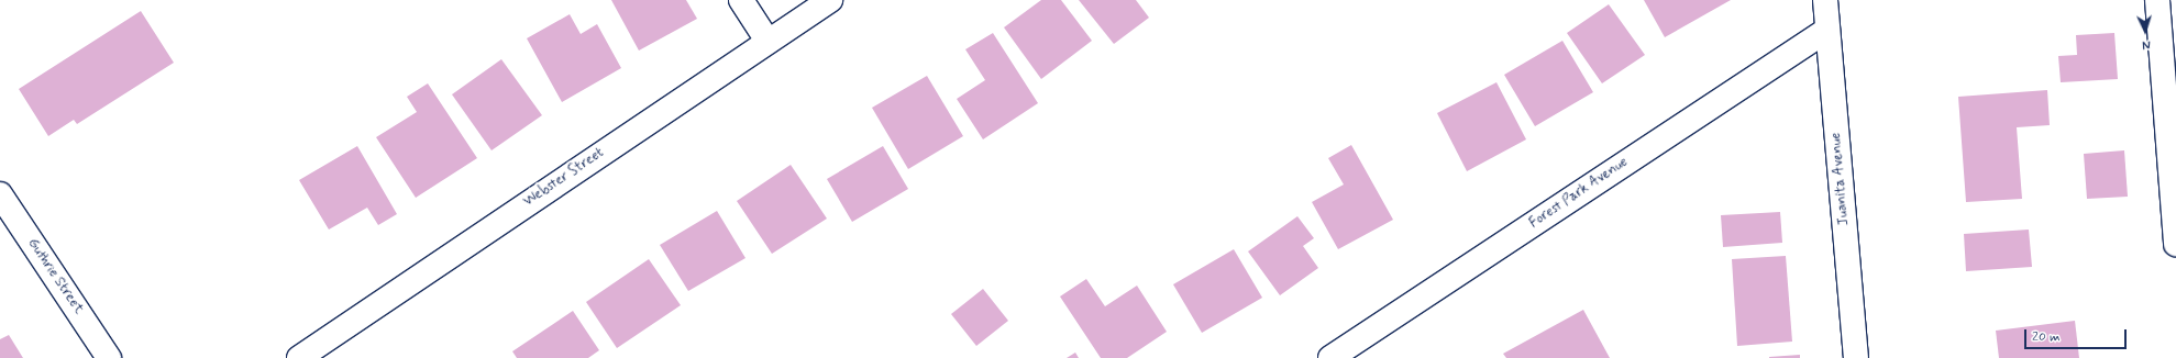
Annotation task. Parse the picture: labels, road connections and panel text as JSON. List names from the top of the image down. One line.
{"streets":{"street":["Webster Street","Juanita Avenue","Forest Park Avenue","Guthrie Street"]},"crossings":[["Juanita Avenue","Forest Park Avenue"]],"scale_bar":"20 m","north":"bottom"}
